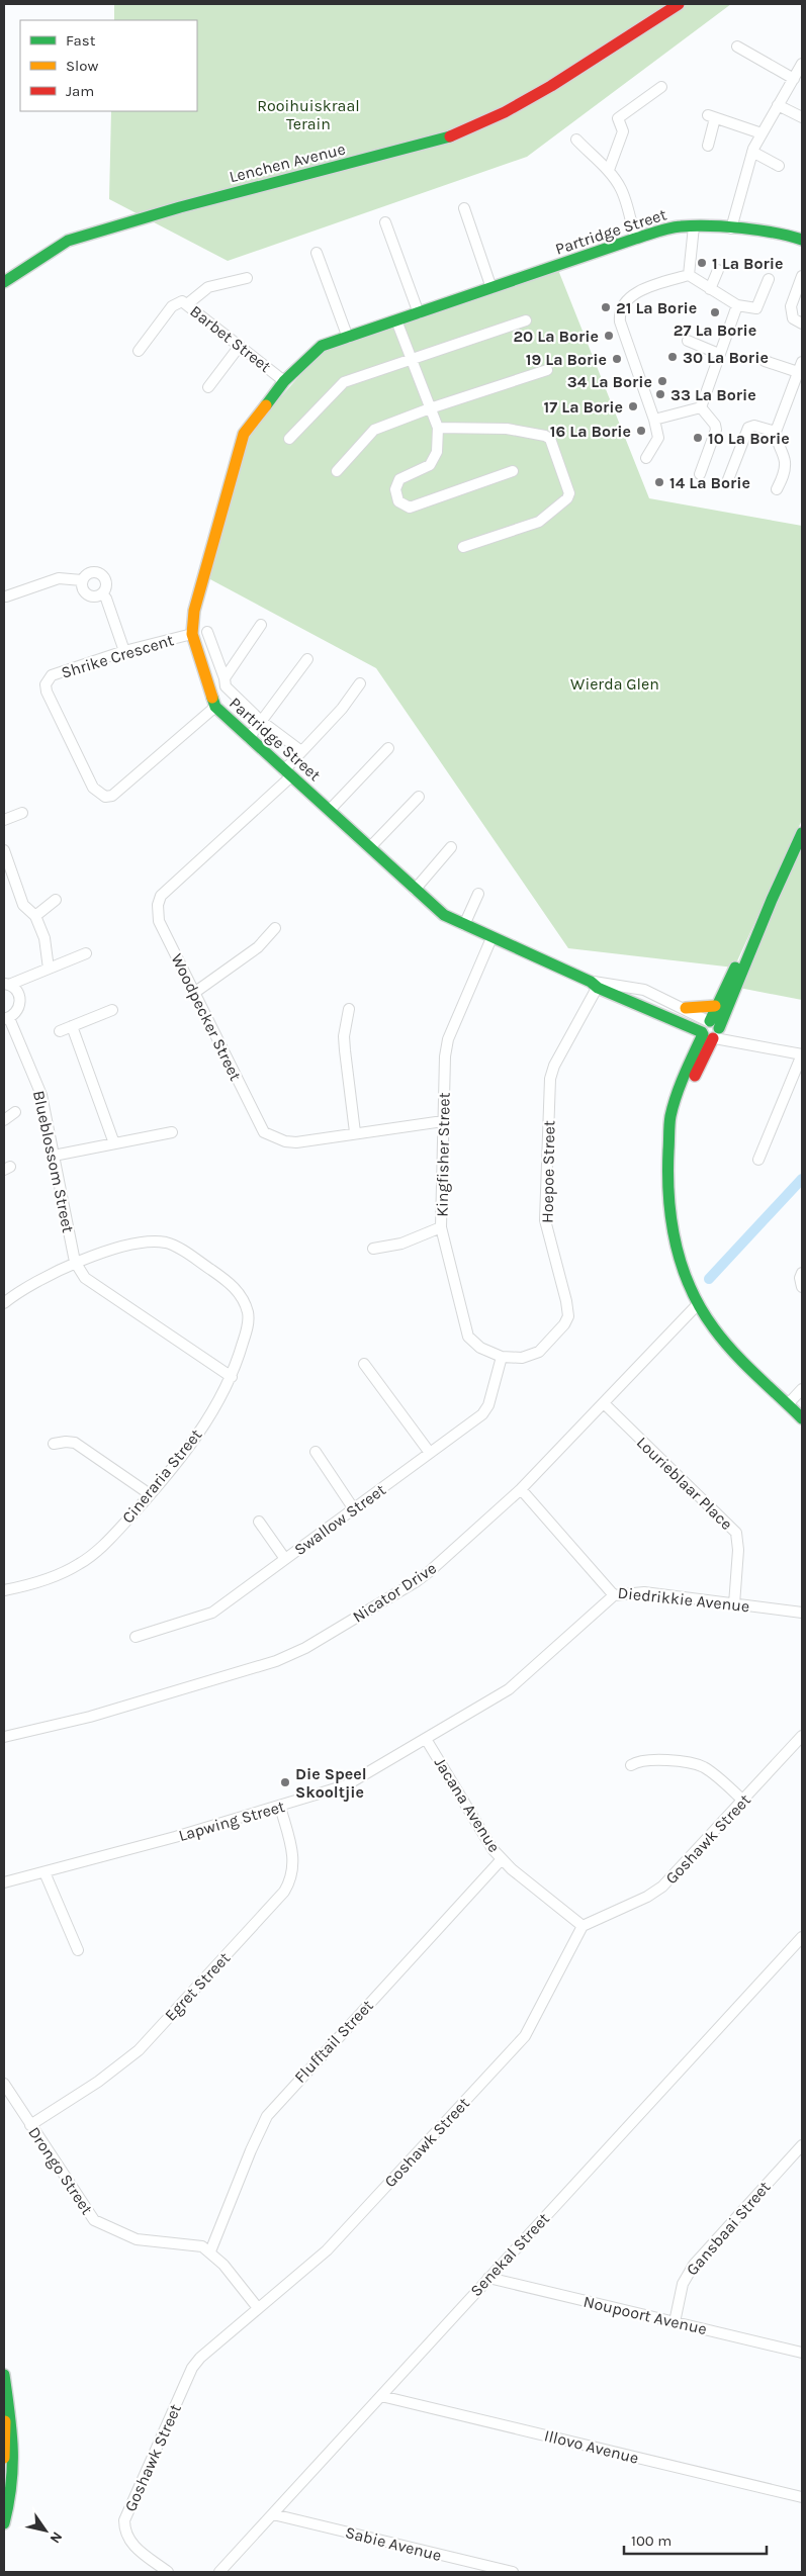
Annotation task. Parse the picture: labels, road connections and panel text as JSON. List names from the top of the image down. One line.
{"streets":{"street":["Lenchen Avenue","Partridge Street","Barbet Street","Shrike Crescent","Woodpecker Street","Kingfisher Street","Blueblossom Street","Hoepoe Street","Cineraria Street","Lourieblaar Place","Swallow Street","Nicator Drive","Diedrikkie Avenue","Jacana Avenue","Lapwing Street","Goshawk Street","Egret Street","Flufftail Street","Drongo Street","Gansbaai Street","Senekal Street","Noupoort Avenue","Illovo Avenue","Sabie Avenue"]},"crossings":[["Partridge Street","Barbet Street"],["Partridge Street","Shrike Crescent"],["Partridge Street","Woodpecker Street"],["Partridge Street","Kingfisher Street"],["Partridge Street","Hoepoe Street"],["Woodpecker Street","Kingfisher Street"],["Kingfisher Street","Hoepoe Street"],["Kingfisher Street","Swallow Street"],["Blueblossom Street","Cineraria Street"],["Hoepoe Street","Swallow Street"],["Lourieblaar Place","Nicator Drive"],["Lourieblaar Place","Diedrikkie Avenue"],["Nicator Drive","Diedrikkie Avenue"],["Diedrikkie Avenue","Lapwing Street"],["Jacana Avenue","Lapwing Street"],["Jacana Avenue","Goshawk Street"],["Jacana Avenue","Flufftail Street"],["Lapwing Street","Egret Street"],["Egret Street","Drongo Street"],["Flufftail Street","Drongo Street"],["Gansbaai Street","Noupoort Avenue"],["Senekal Street","Noupoort Avenue"],["Senekal Street","Illovo Avenue"],["Senekal Street","Sabie Avenue"]],"parks":["Rooihuiskraal Terain","Wierda Glen"],"places":["1 La Borie","21 La Borie","27 La Borie","20 La Borie","30 La Borie","19 La Borie","34 La Borie","33 La Borie","17 La Borie","16 La Borie","10 La Borie","14 La Borie","Die Speel Skooltjie"],"legend":["Fast","Slow","Jam"],"scale_bar":"100 m","north":"bottom right"}
